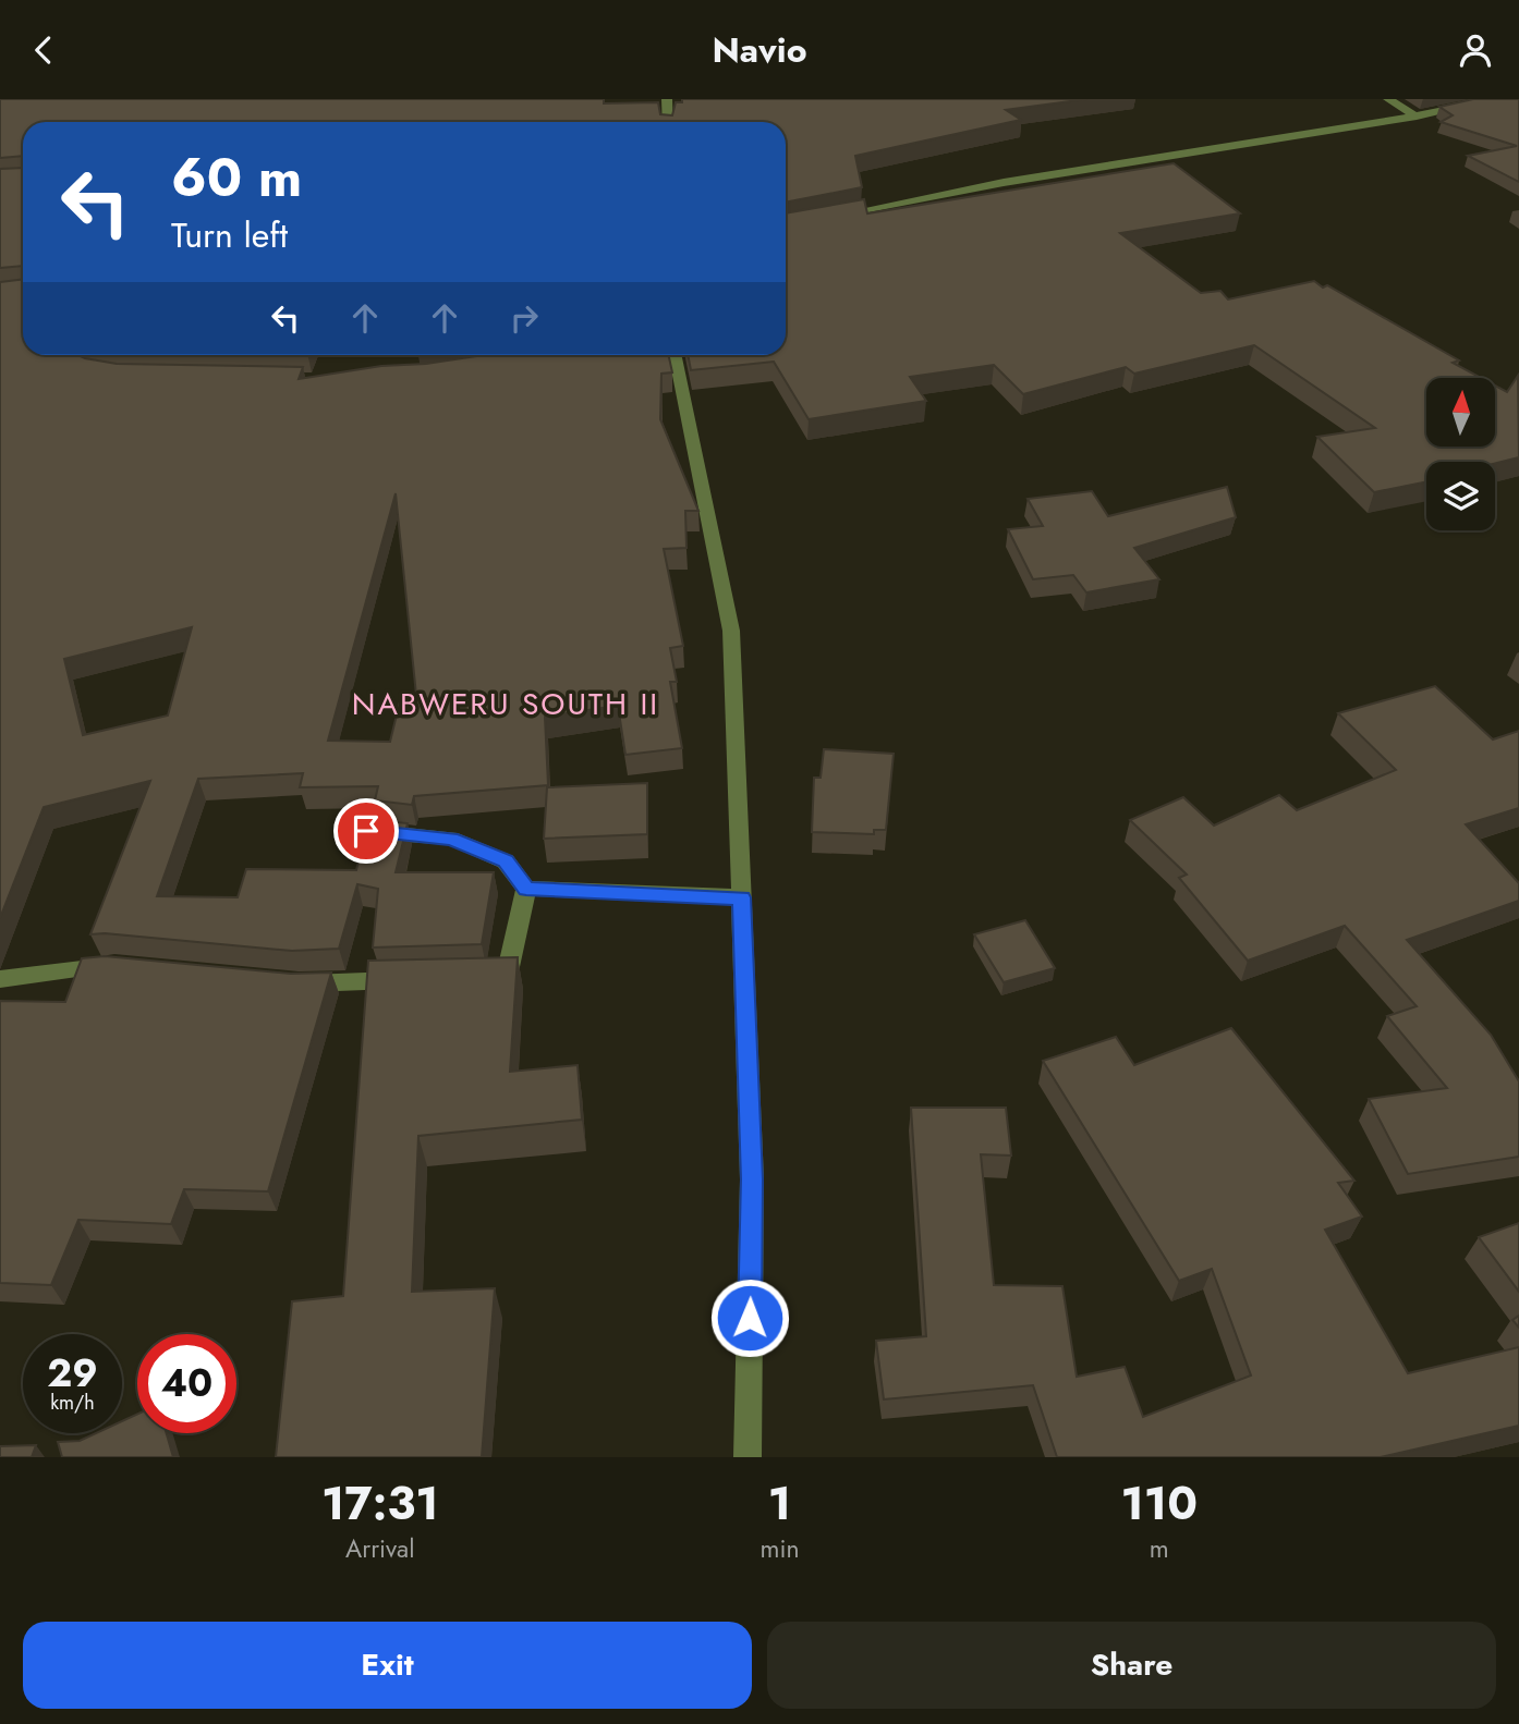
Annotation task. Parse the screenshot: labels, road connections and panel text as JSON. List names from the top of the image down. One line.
{"districts":["NABWERU SOUTH II"],"north":"top","page":{"header":"Navio","turn":["60 m","Turn left"],"speed":"29 km/h","limit":"40","eta":["17:31","Arrival","1","min","110","m"],"buttons":["Exit","Share"]}}
